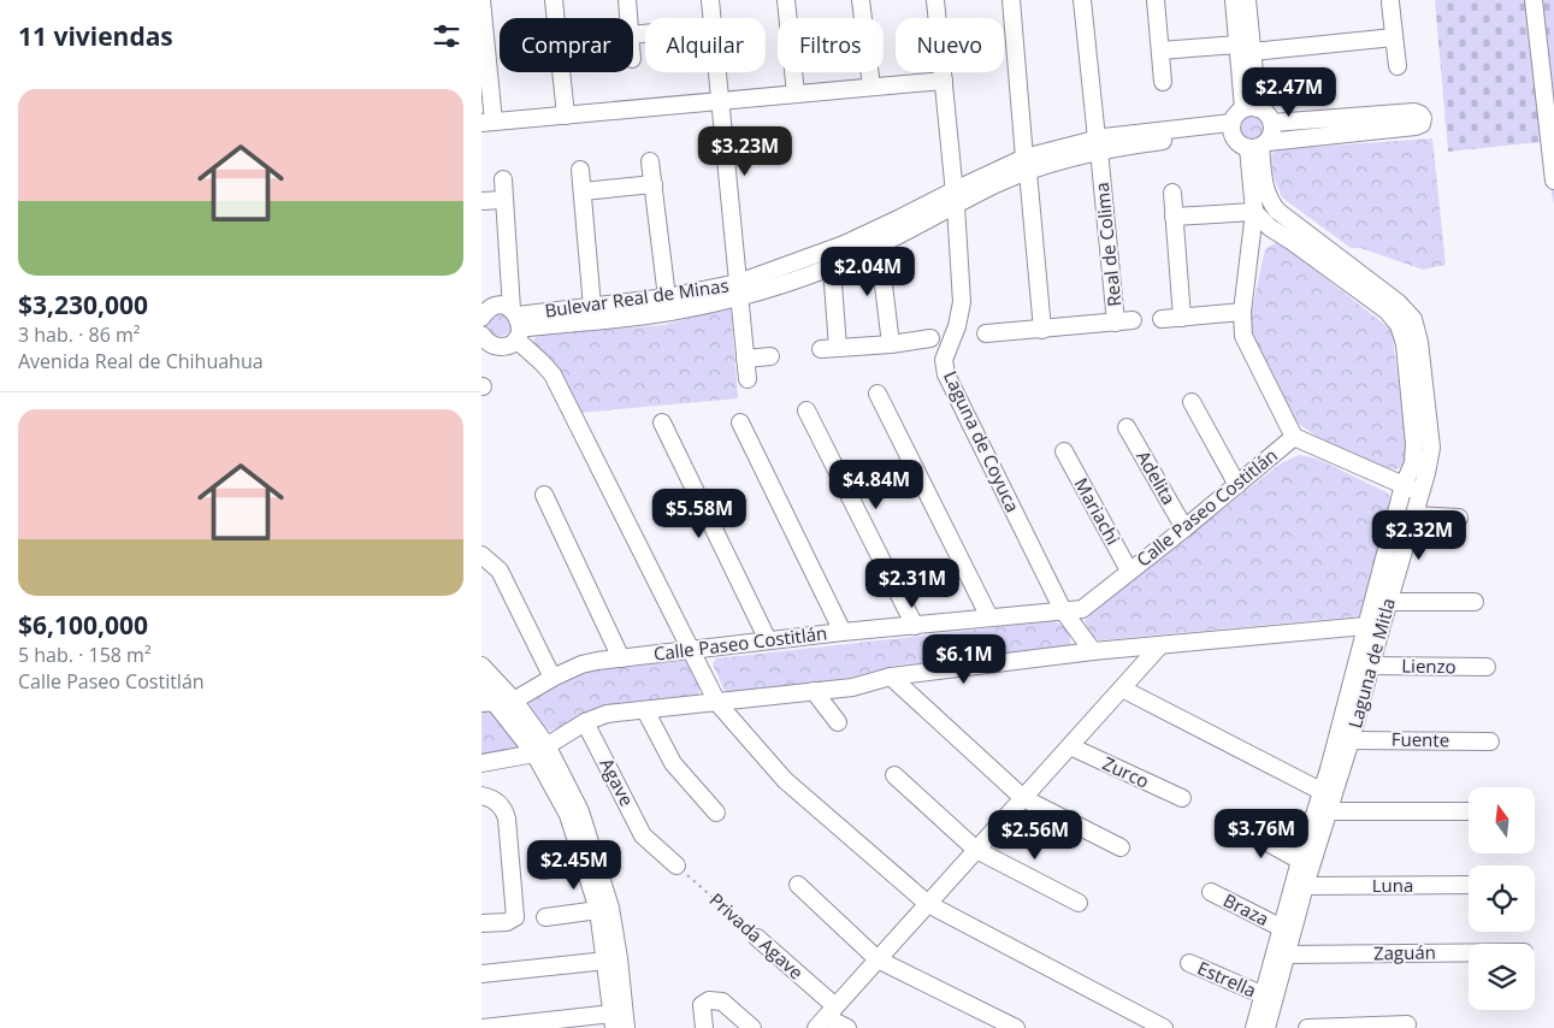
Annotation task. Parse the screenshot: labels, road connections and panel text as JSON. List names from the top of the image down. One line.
{"streets":{"street":["Real de Colima","Bulevar Real de Minas","Laguna de Coyuca","Adelita","Calle Paseo Costitlán","Mariachi","Laguna de Mitla","Lienzo","Fuente","Zurco","Agave","Luna","Braza","Privada Agave","Zaguán","Estrella"]},"crossings":[["Real de Colima","Bulevar Real de Minas"],["Bulevar Real de Minas","Laguna de Coyuca"],["Bulevar Real de Minas","Laguna de Mitla"],["Laguna de Coyuca","Calle Paseo Costitlán"],["Adelita","Calle Paseo Costitlán"],["Calle Paseo Costitlán","Mariachi"],["Laguna de Mitla","Lienzo"],["Laguna de Mitla","Fuente"],["Laguna de Mitla","Luna"],["Laguna de Mitla","Braza"],["Laguna de Mitla","Zaguán"],["Laguna de Mitla","Estrella"],["Agave","Privada Agave"]],"north":"top","page":{"heading":"11 viviendas","chip":["Comprar","Alquilar","Filtros","Nuevo"],"price":["$2.47M","$3.23M","$2.04M","$4.84M","$5.58M","$2.32M","$2.31M","$6.1M","$3.76M","$2.56M","$2.45M"],"list":[{"name":"$3,230,000","note":"3 hab. · 86 m² · Avenida Real de Chihuahua"},{"name":"$6,100,000","note":"5 hab. · 158 m² · Calle Paseo Costitlán"}]}}
